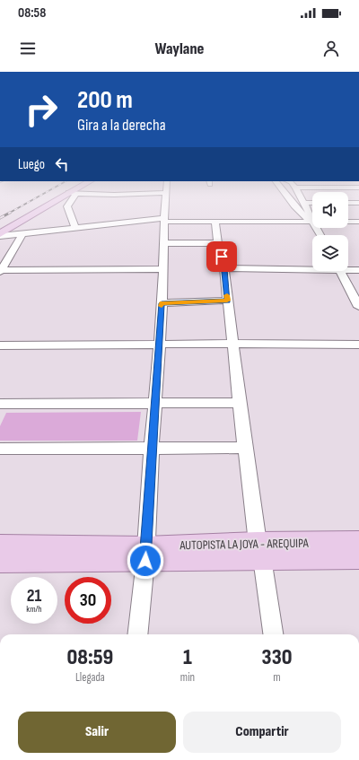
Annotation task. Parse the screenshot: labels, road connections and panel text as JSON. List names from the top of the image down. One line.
{"streets":{"main road":["AUTOPISTA LA JOYA - AREQUIPA"]},"page":{"status":"08:58","header":"Waylane","turn":["200 m","Gira a la derecha"],"then":"Luego","speed":"21 km/h","limit":"30","eta":["08:59","Llegada","1","min","330","m"],"buttons":["Salir","Compartir"]}}
